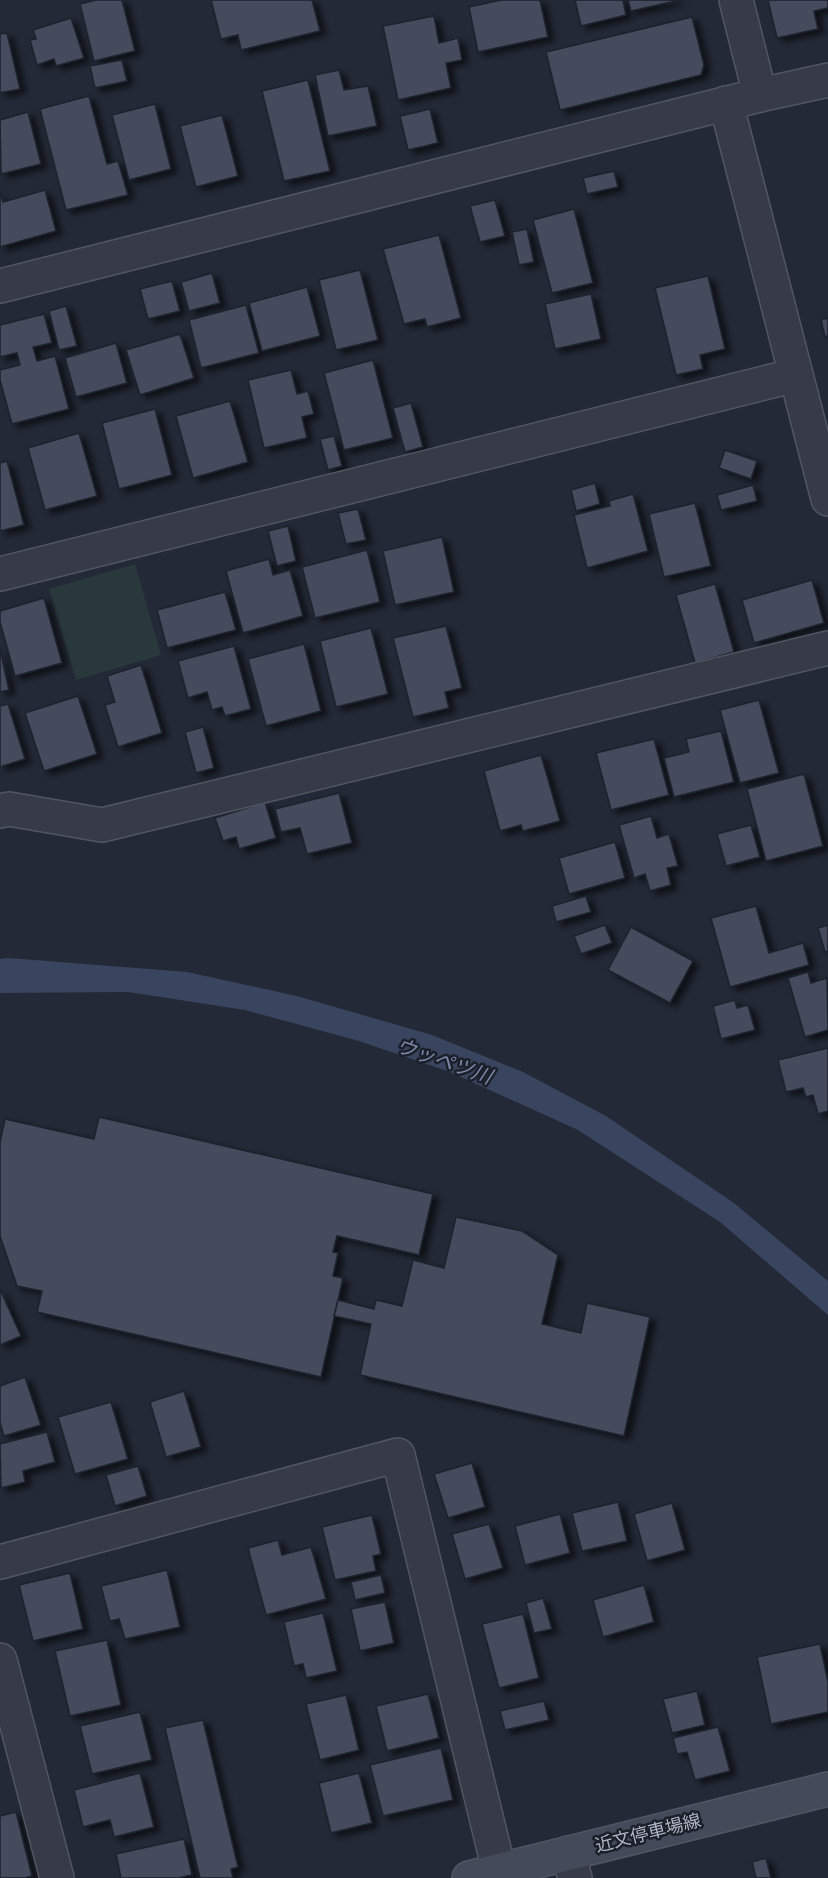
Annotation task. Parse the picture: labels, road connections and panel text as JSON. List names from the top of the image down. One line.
{"streets":{"main road":["近文停車場線"]},"water":["ウッペツ川"]}
